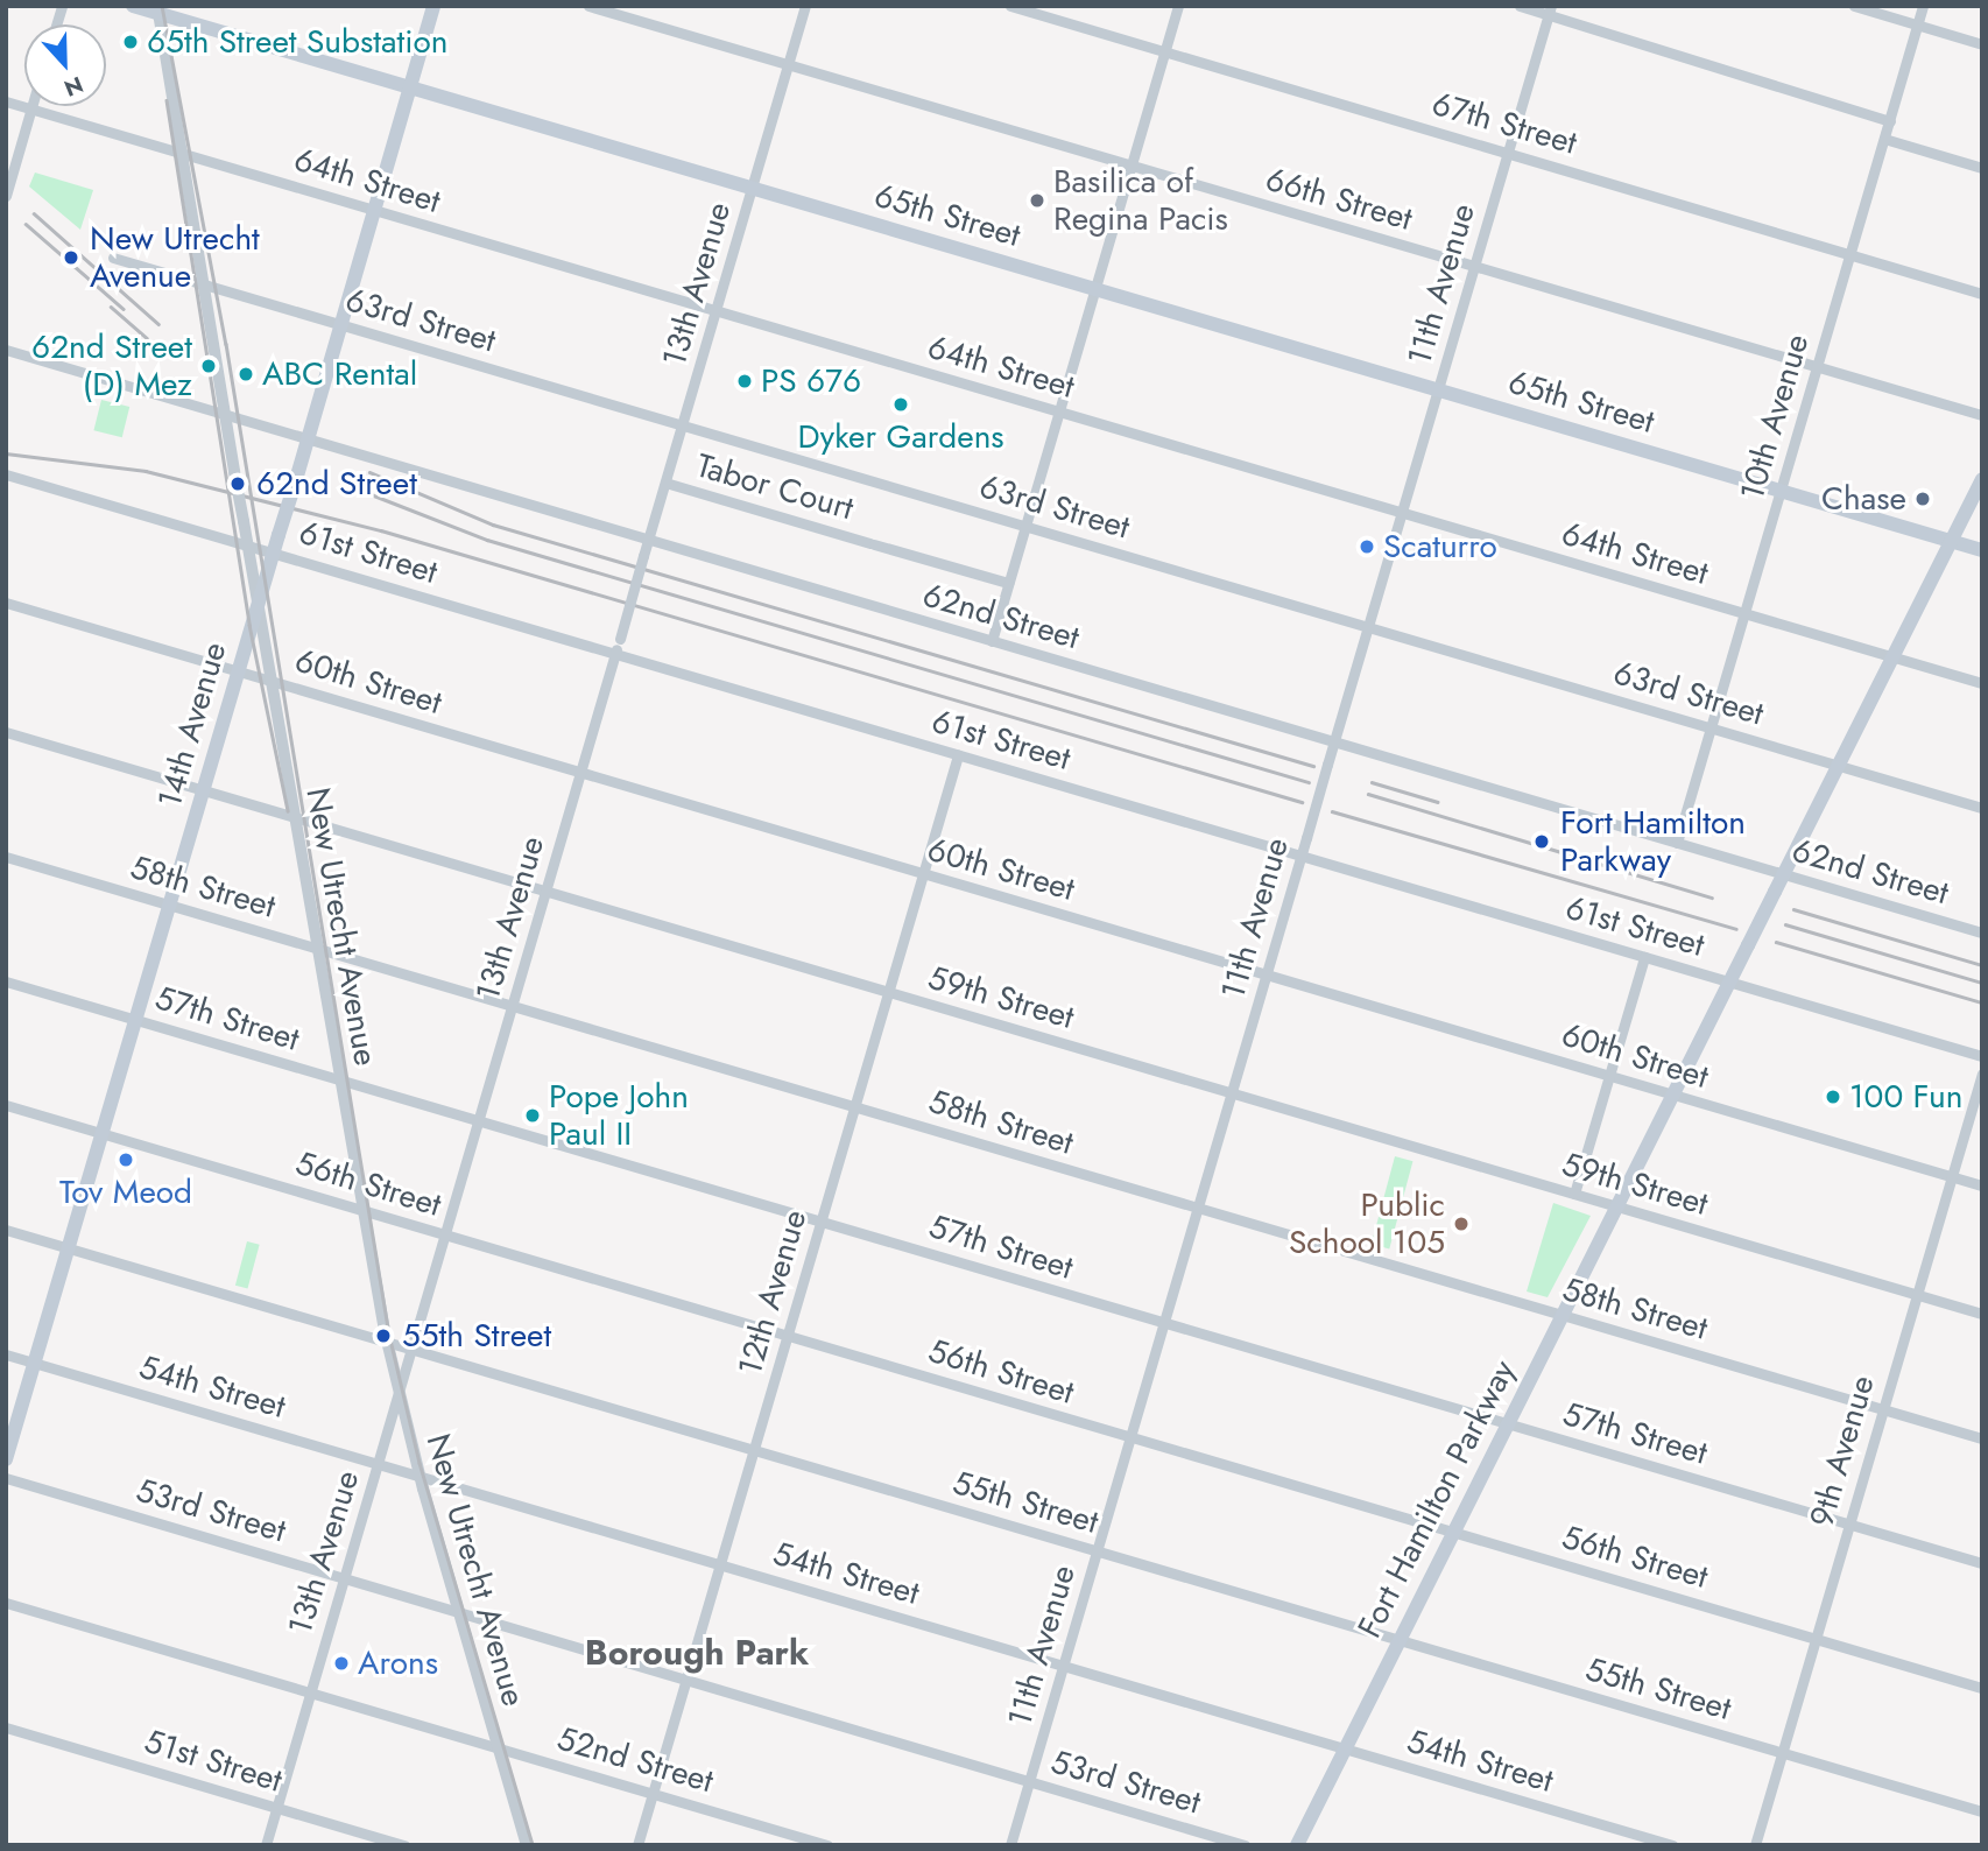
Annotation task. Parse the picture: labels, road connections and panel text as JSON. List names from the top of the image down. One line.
{"streets":{"main road":["65th Street","14th Avenue","Fort Hamilton Parkway"],"street":["67th Street","64th Street","66th Street","13th Avenue","11th Avenue","63rd Street","10th Avenue","Tabor Court","61st Street","62nd Street","60th Street","58th Street","New Utrecht Avenue","59th Street","57th Street","56th Street","12th Avenue","54th Street","9th Avenue","55th Street","53rd Street","52nd Street","51st Street"]},"crossings":[["67th Street","11th Avenue"],["67th Street","10th Avenue"],["64th Street","13th Avenue"],["64th Street","11th Avenue"],["64th Street","10th Avenue"],["64th Street","14th Avenue"],["64th Street","New Utrecht Avenue"],["64th Street","Fort Hamilton Parkway"],["66th Street","13th Avenue"],["66th Street","11th Avenue"],["66th Street","10th Avenue"],["65th Street","13th Avenue"],["65th Street","11th Avenue"],["65th Street","10th Avenue"],["65th Street","14th Avenue"],["65th Street","New Utrecht Avenue"],["65th Street","Fort Hamilton Parkway"],["13th Avenue","63rd Street"],["13th Avenue","Tabor Court"],["13th Avenue","61st Street"],["13th Avenue","62nd Street"],["13th Avenue","60th Street"],["13th Avenue","58th Street"],["13th Avenue","New Utrecht Avenue"],["13th Avenue","59th Street"],["13th Avenue","57th Street"],["13th Avenue","56th Street"],["13th Avenue","54th Street"],["13th Avenue","55th Street"],["13th Avenue","53rd Street"],["13th Avenue","52nd Street"],["13th Avenue","51st Street"],["11th Avenue","63rd Street"],["11th Avenue","61st Street"],["11th Avenue","62nd Street"],["11th Avenue","60th Street"],["11th Avenue","58th Street"],["11th Avenue","59th Street"],["11th Avenue","57th Street"],["11th Avenue","56th Street"],["11th Avenue","54th Street"],["11th Avenue","55th Street"],["11th Avenue","53rd Street"],["63rd Street","10th Avenue"],["63rd Street","14th Avenue"],["63rd Street","New Utrecht Avenue"],["63rd Street","Fort Hamilton Parkway"],["10th Avenue","62nd Street"],["61st Street","14th Avenue"],["61st Street","New Utrecht Avenue"],["61st Street","12th Avenue"],["61st Street","Fort Hamilton Parkway"],["62nd Street","14th Avenue"],["62nd Street","New Utrecht Avenue"],["62nd Street","Fort Hamilton Parkway"],["60th Street","14th Avenue"],["60th Street","New Utrecht Avenue"],["60th Street","12th Avenue"],["60th Street","9th Avenue"],["60th Street","Fort Hamilton Parkway"],["14th Avenue","58th Street"],["14th Avenue","New Utrecht Avenue"],["14th Avenue","59th Street"],["14th Avenue","57th Street"],["14th Avenue","56th Street"],["14th Avenue","54th Street"],["14th Avenue","55th Street"],["58th Street","New Utrecht Avenue"],["58th Street","12th Avenue"],["58th Street","9th Avenue"],["58th Street","Fort Hamilton Parkway"],["New Utrecht Avenue","59th Street"],["New Utrecht Avenue","57th Street"],["New Utrecht Avenue","56th Street"],["New Utrecht Avenue","54th Street"],["New Utrecht Avenue","55th Street"],["New Utrecht Avenue","53rd Street"],["New Utrecht Avenue","52nd Street"],["59th Street","12th Avenue"],["59th Street","9th Avenue"],["59th Street","Fort Hamilton Parkway"],["57th Street","12th Avenue"],["57th Street","9th Avenue"],["57th Street","Fort Hamilton Parkway"],["56th Street","12th Avenue"],["56th Street","9th Avenue"],["56th Street","Fort Hamilton Parkway"],["12th Avenue","54th Street"],["12th Avenue","55th Street"],["12th Avenue","53rd Street"],["12th Avenue","52nd Street"],["54th Street","Fort Hamilton Parkway"],["9th Avenue","55th Street"],["Fort Hamilton Parkway","55th Street"]],"districts":["Borough Park"],"places":["65th Street Substation","Basilica of Regina Pacis","New Utrecht Avenue","62nd Street (D) Mez","ABC Rental","PS 676","Dyker Gardens","62nd Street","Chase","Scaturro","Fort Hamilton Parkway","100 Fun","Pope John Paul II","Tov Meod","Public School 105","55th Street","Arons"],"north":"bottom"}
